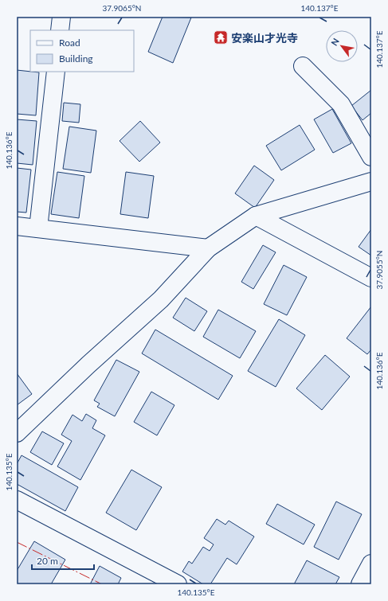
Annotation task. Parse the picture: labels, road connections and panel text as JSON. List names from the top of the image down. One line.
{"places":{"temple":["安楽山才光寺"]},"legend":["Road","Building"],"scale_bar":"20 m","north":"top left","coordinates":["37.9065°N","140.137°E","140.136°E","37.9055°N","140.135°E"]}
